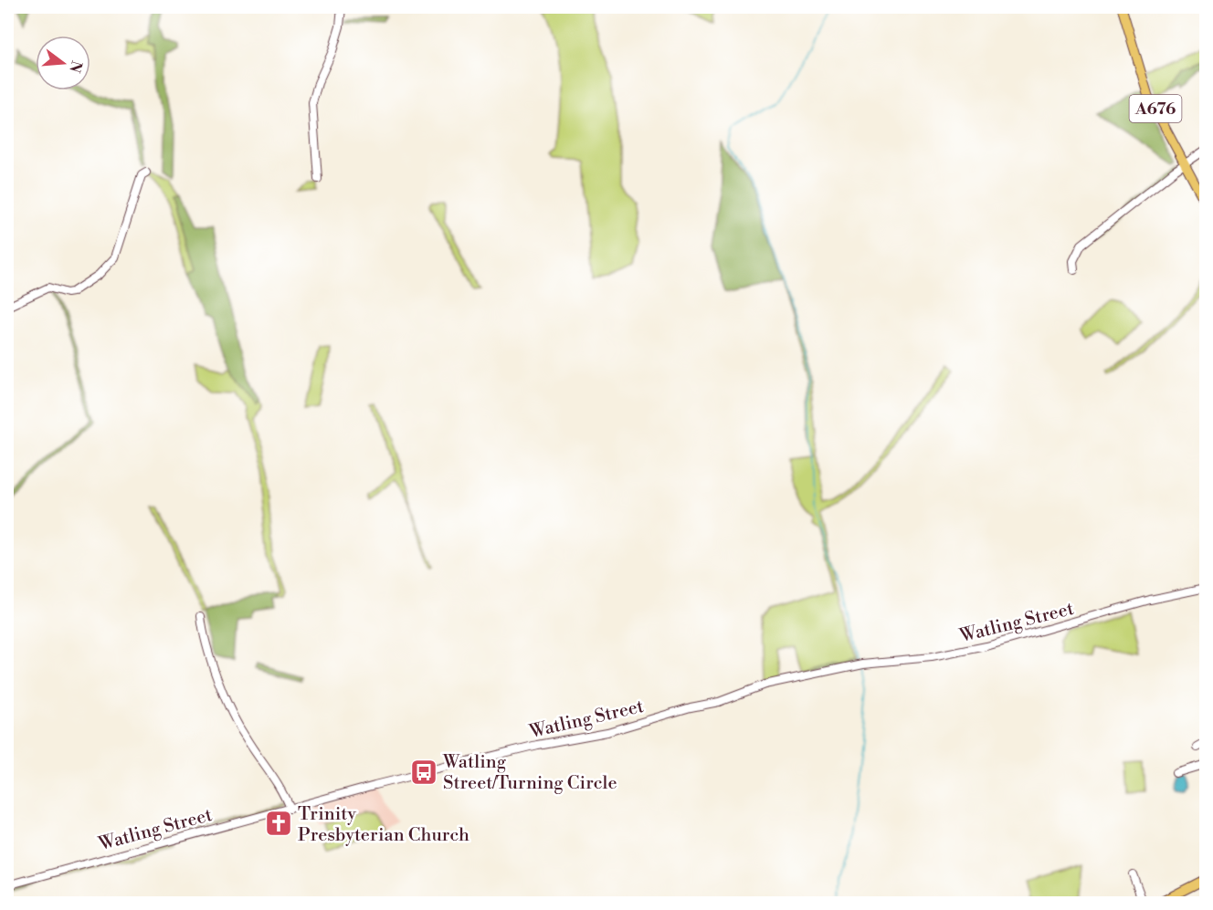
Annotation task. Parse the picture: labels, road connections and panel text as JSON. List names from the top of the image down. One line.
{"streets":{"main road":["A676"],"street":["Watling Street"]},"places":{"bus stop":["Watling Street/Turning Circle"],"church":["Trinity Presbyterian Church"]},"north":"right"}
